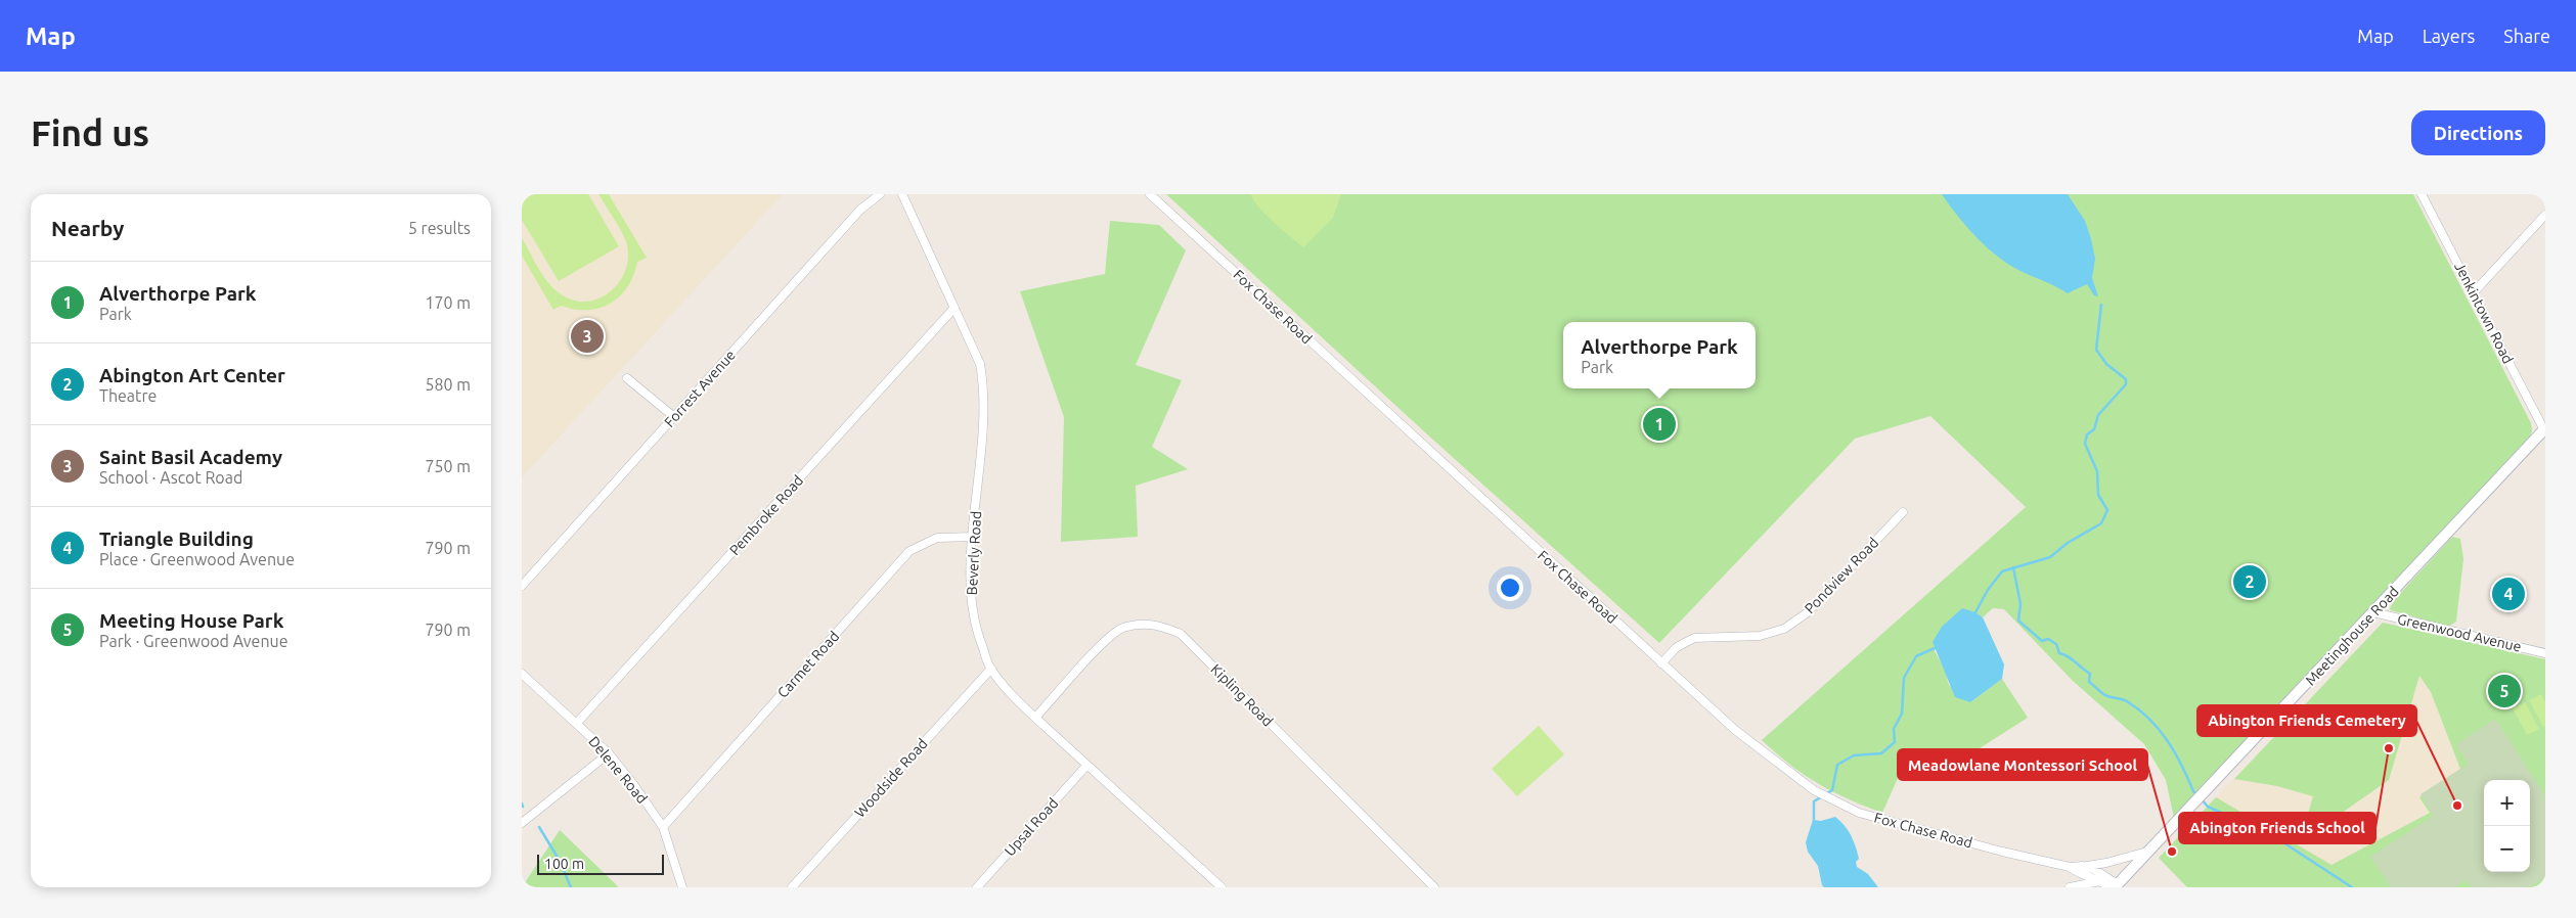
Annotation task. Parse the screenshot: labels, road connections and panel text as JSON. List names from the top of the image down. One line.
{"streets":{"street":["Fox Chase Road","Jenkintown Road","Forrest Avenue","Pembroke Road","Beverly Road","Pondview Road","Greenwood Avenue","Meetinghouse Road","Carmet Road","Kipling Road","Delene Road","Woodside Road","Upsal Road"]},"crossings":[["Fox Chase Road","Pondview Road"],["Fox Chase Road","Meetinghouse Road"],["Jenkintown Road","Meetinghouse Road"],["Pembroke Road","Beverly Road"],["Pembroke Road","Delene Road"],["Beverly Road","Carmet Road"],["Beverly Road","Kipling Road"],["Beverly Road","Woodside Road"],["Beverly Road","Upsal Road"],["Greenwood Avenue","Meetinghouse Road"],["Carmet Road","Delene Road"]],"places":["Abington Friends School","Abington Friends Cemetery","Meadowlane Montessori School"],"scale_bar":"100 m","page":{"header":"Map","nav":["Map","Layers","Share"],"buttons":"Directions","title":"Find us","heading":["Nearby","5 results"],"list":[{"mark":"1","name":"Alverthorpe Park","note":"Park","value":"170 m"},{"mark":"2","name":"Abington Art Center","note":"Theatre","value":"580 m"},{"mark":"3","name":"Saint Basil Academy","note":"School · Ascot Road","value":"750 m"},{"mark":"4","name":"Triangle Building","note":"Place · Greenwood Avenue","value":"790 m"},{"mark":"5","name":"Meeting House Park","note":"Park · Greenwood Avenue","value":"790 m"}],"pins":["3","1","2","4","5"],"popup":["Alverthorpe Park","Park"],"map_buttons":["+","−"],"scale":"100 m"}}
